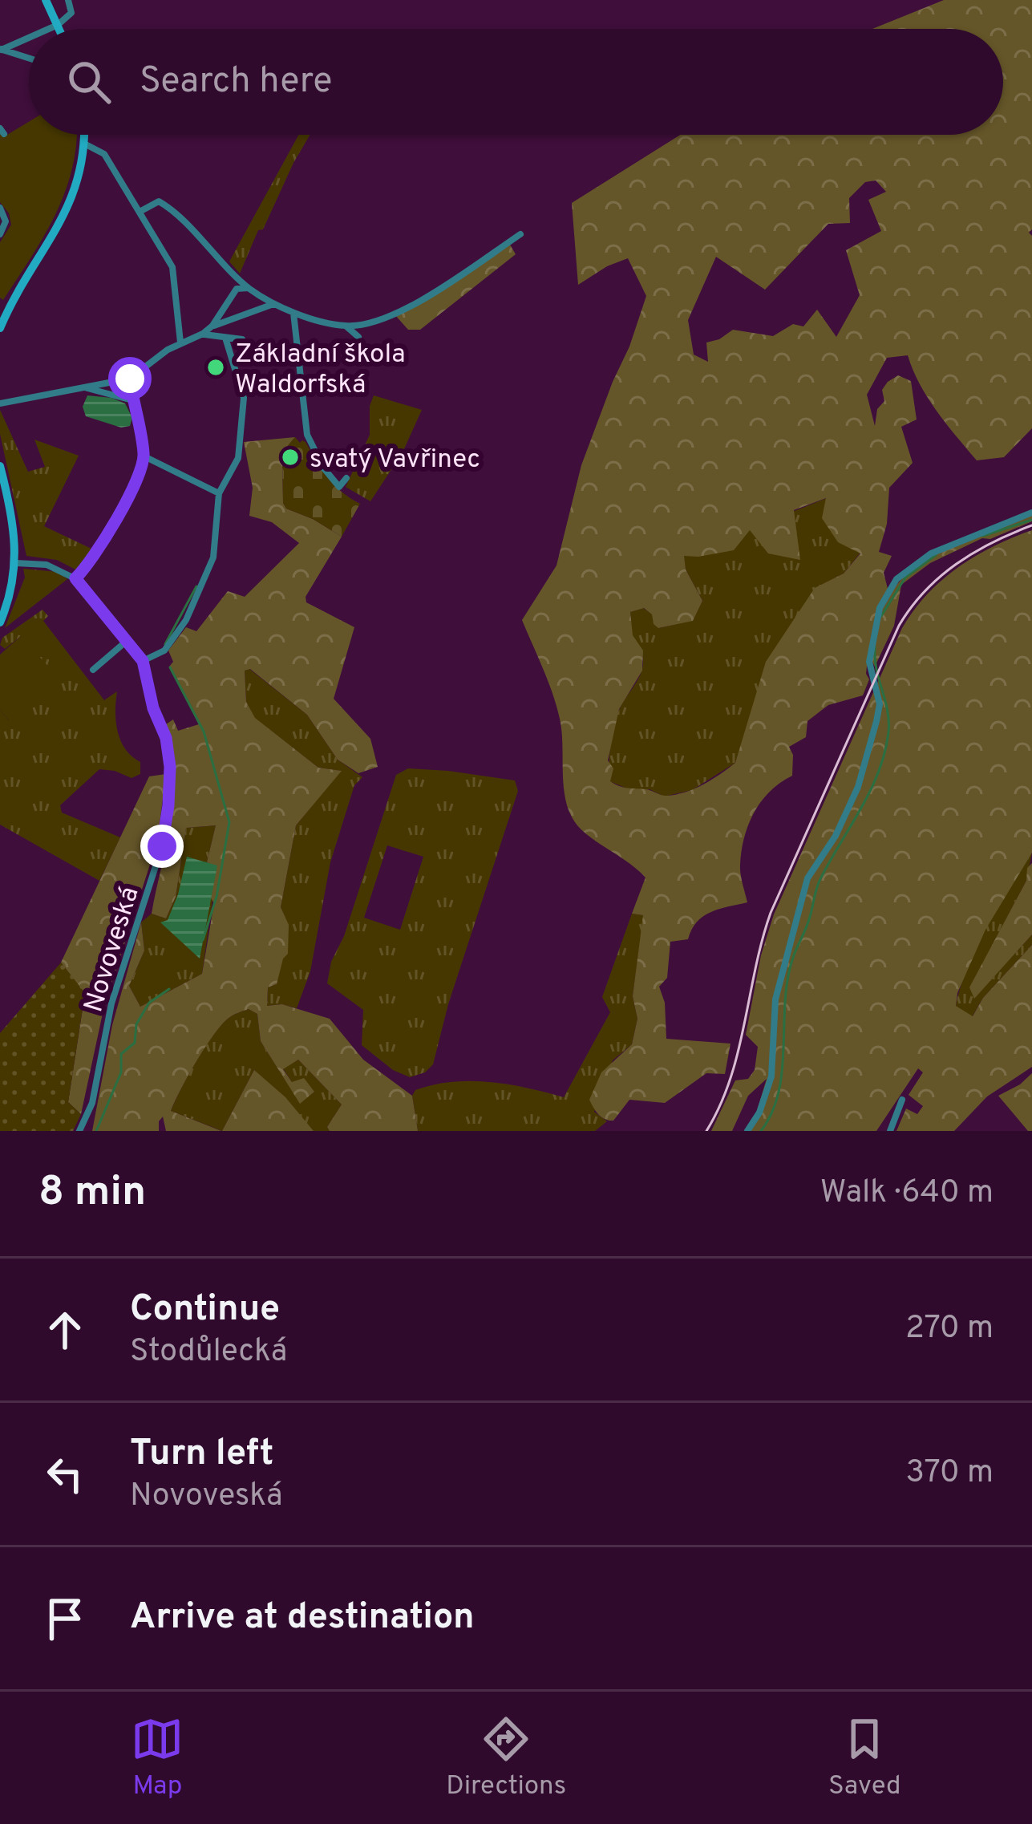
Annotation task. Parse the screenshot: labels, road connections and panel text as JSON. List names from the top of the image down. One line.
{"streets":{"street":["Novoveská"]},"places":["Základní škola Waldorfská","svatý Vavřinec"],"page":{"search":"Search here","heading":["8 min","Walk · 640 m"],"list":[["Continue","Stodůlecká","270 m"],["Turn left","Novoveská","370 m"],"Arrive at destination"],"nav":["Map","Directions","Saved"]}}
